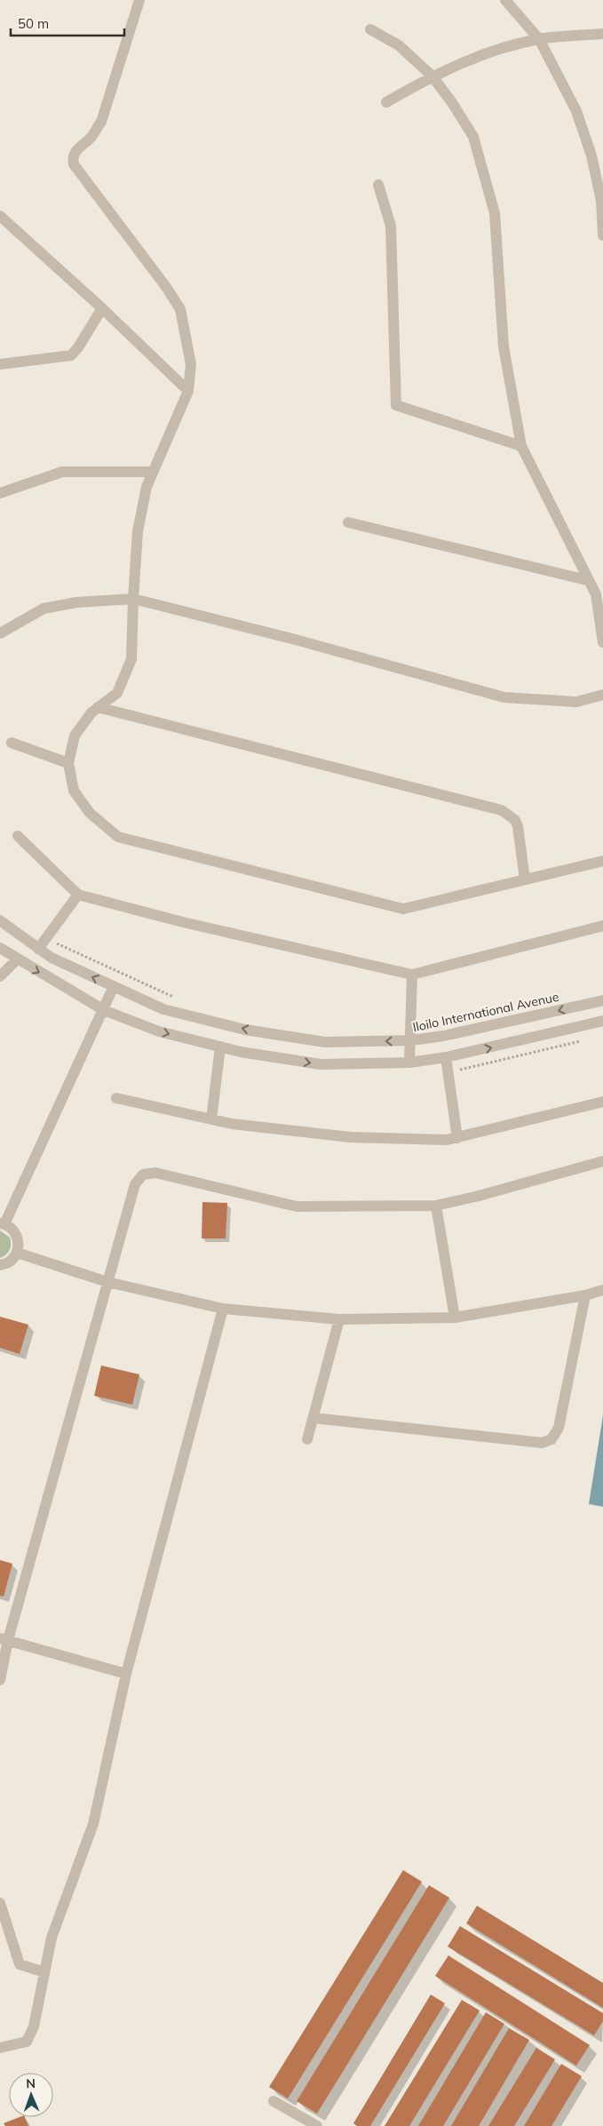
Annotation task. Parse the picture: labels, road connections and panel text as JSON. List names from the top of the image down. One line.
{"streets":{"street":["Iloilo International Avenue"]},"scale_bar":"50 m","north":"top"}
